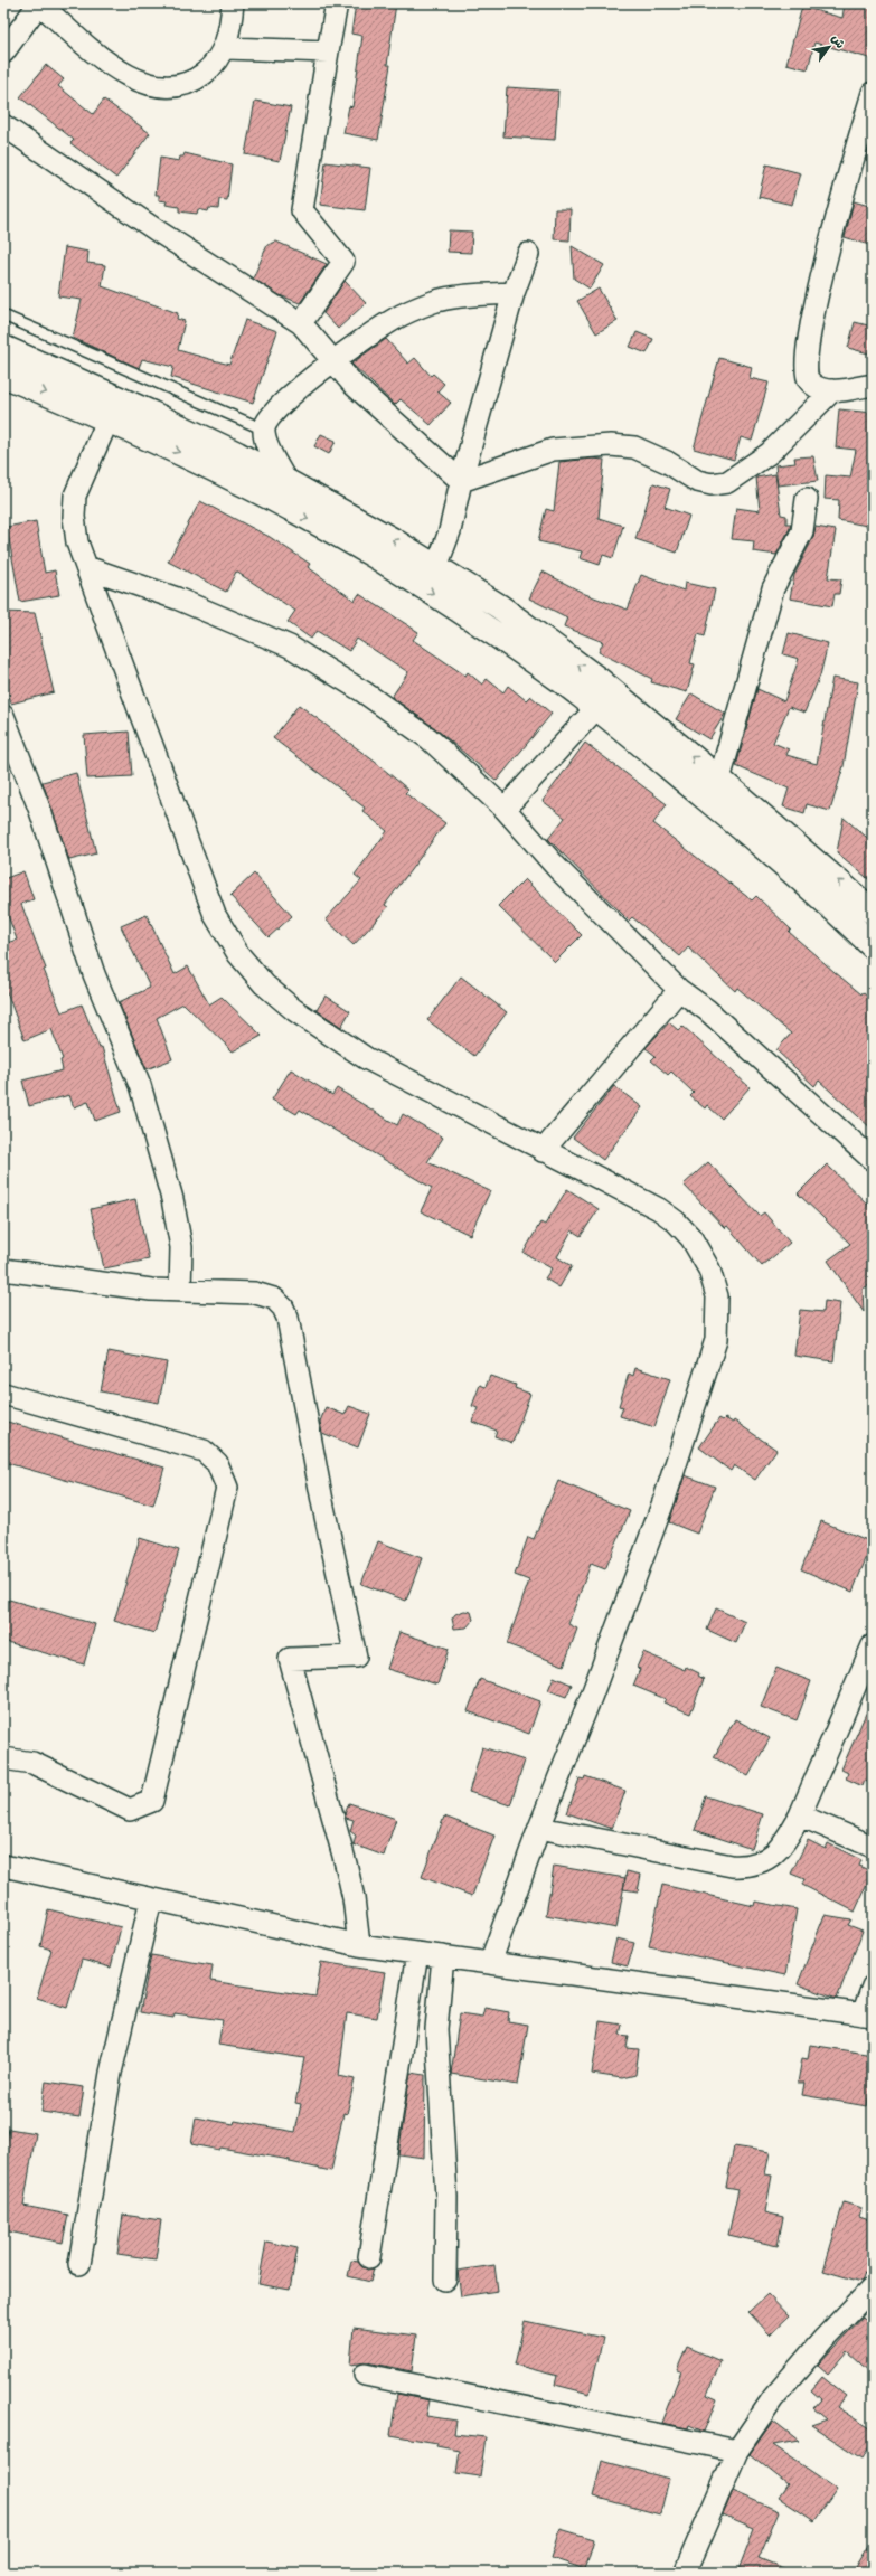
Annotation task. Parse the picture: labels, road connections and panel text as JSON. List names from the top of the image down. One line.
{"north":"top right"}
